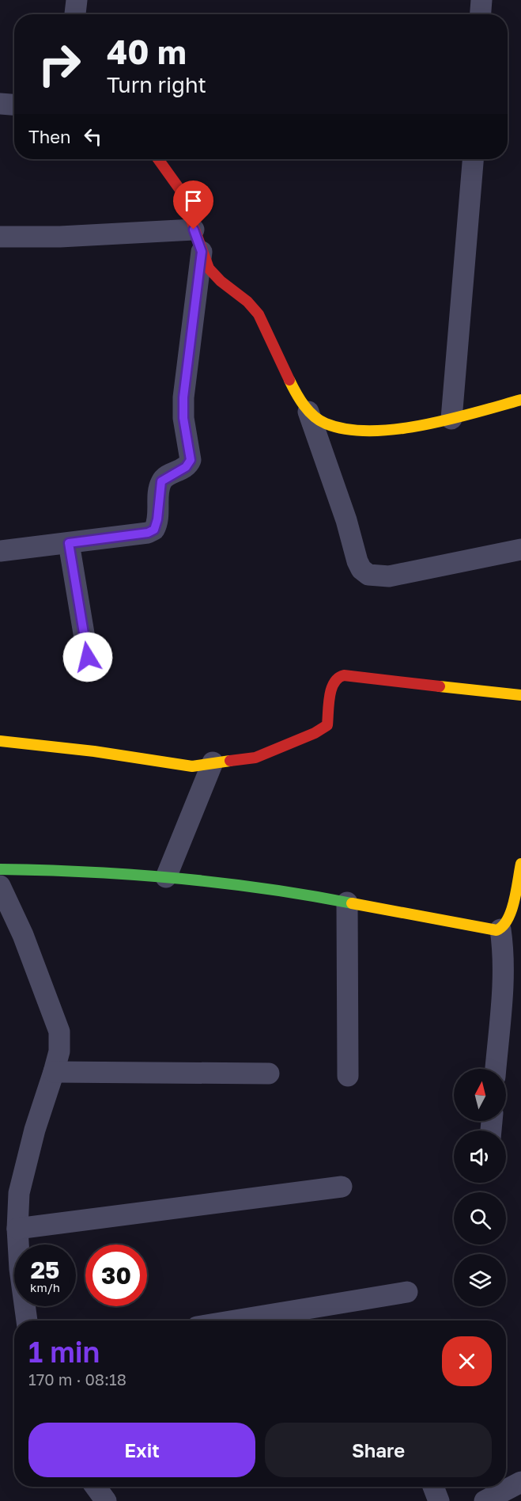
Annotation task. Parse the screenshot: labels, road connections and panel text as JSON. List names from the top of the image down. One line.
{"north":"top","page":{"turn":["40 m","Turn right"],"then":"Then","speed":"25 km/h","limit":"30","heading":["1 min","170 m · 08:18"],"buttons":["Exit","Share"]}}
